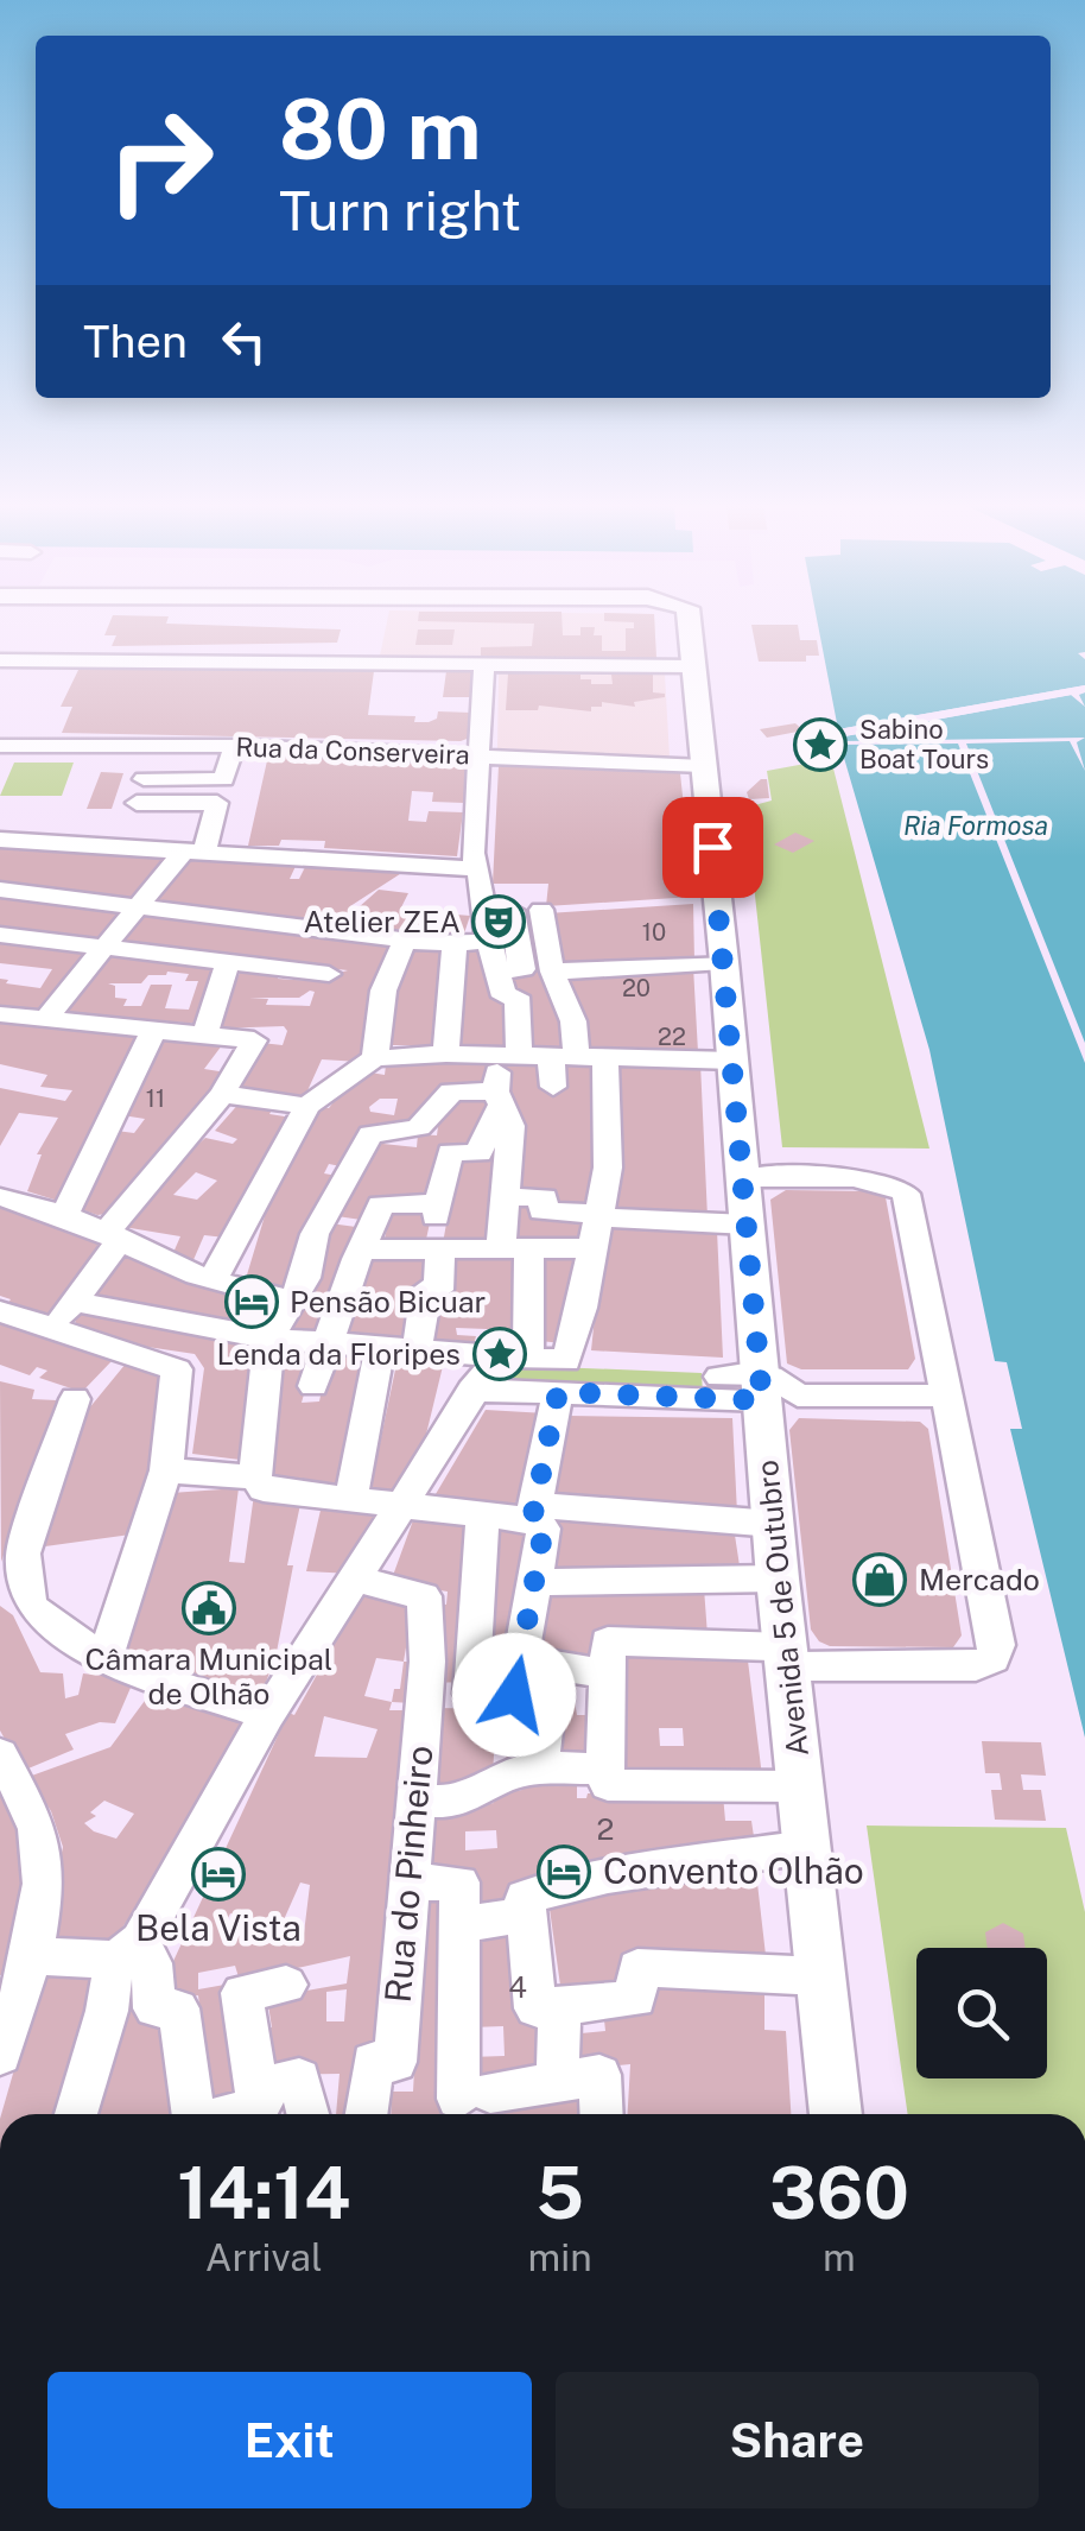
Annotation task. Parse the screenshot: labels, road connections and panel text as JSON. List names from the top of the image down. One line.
{"streets":{"main road":["Avenida 5 de Outubro"],"street":["Rua da Conserveira","Rua do Pinheiro"]},"crossings":[["Rua da Conserveira","Avenida 5 de Outubro"]],"water":["Ria Formosa"],"places":{"place":["Sabino Boat Tours","Lenda da Floripes"],"theatre":["Atelier ZEA"],"hotel":["Pensão Bicuar","Convento Olhão","Bela Vista"],"shop":["Mercado"],"public building":["Câmara Municipal de Olhão"]},"house_numbers":["10","20","22","11","2","4"],"page":{"turn":["80 m","Turn right"],"then":"Then","eta":["14:14","Arrival","5","min","360","m"],"buttons":["Exit","Share"]}}
